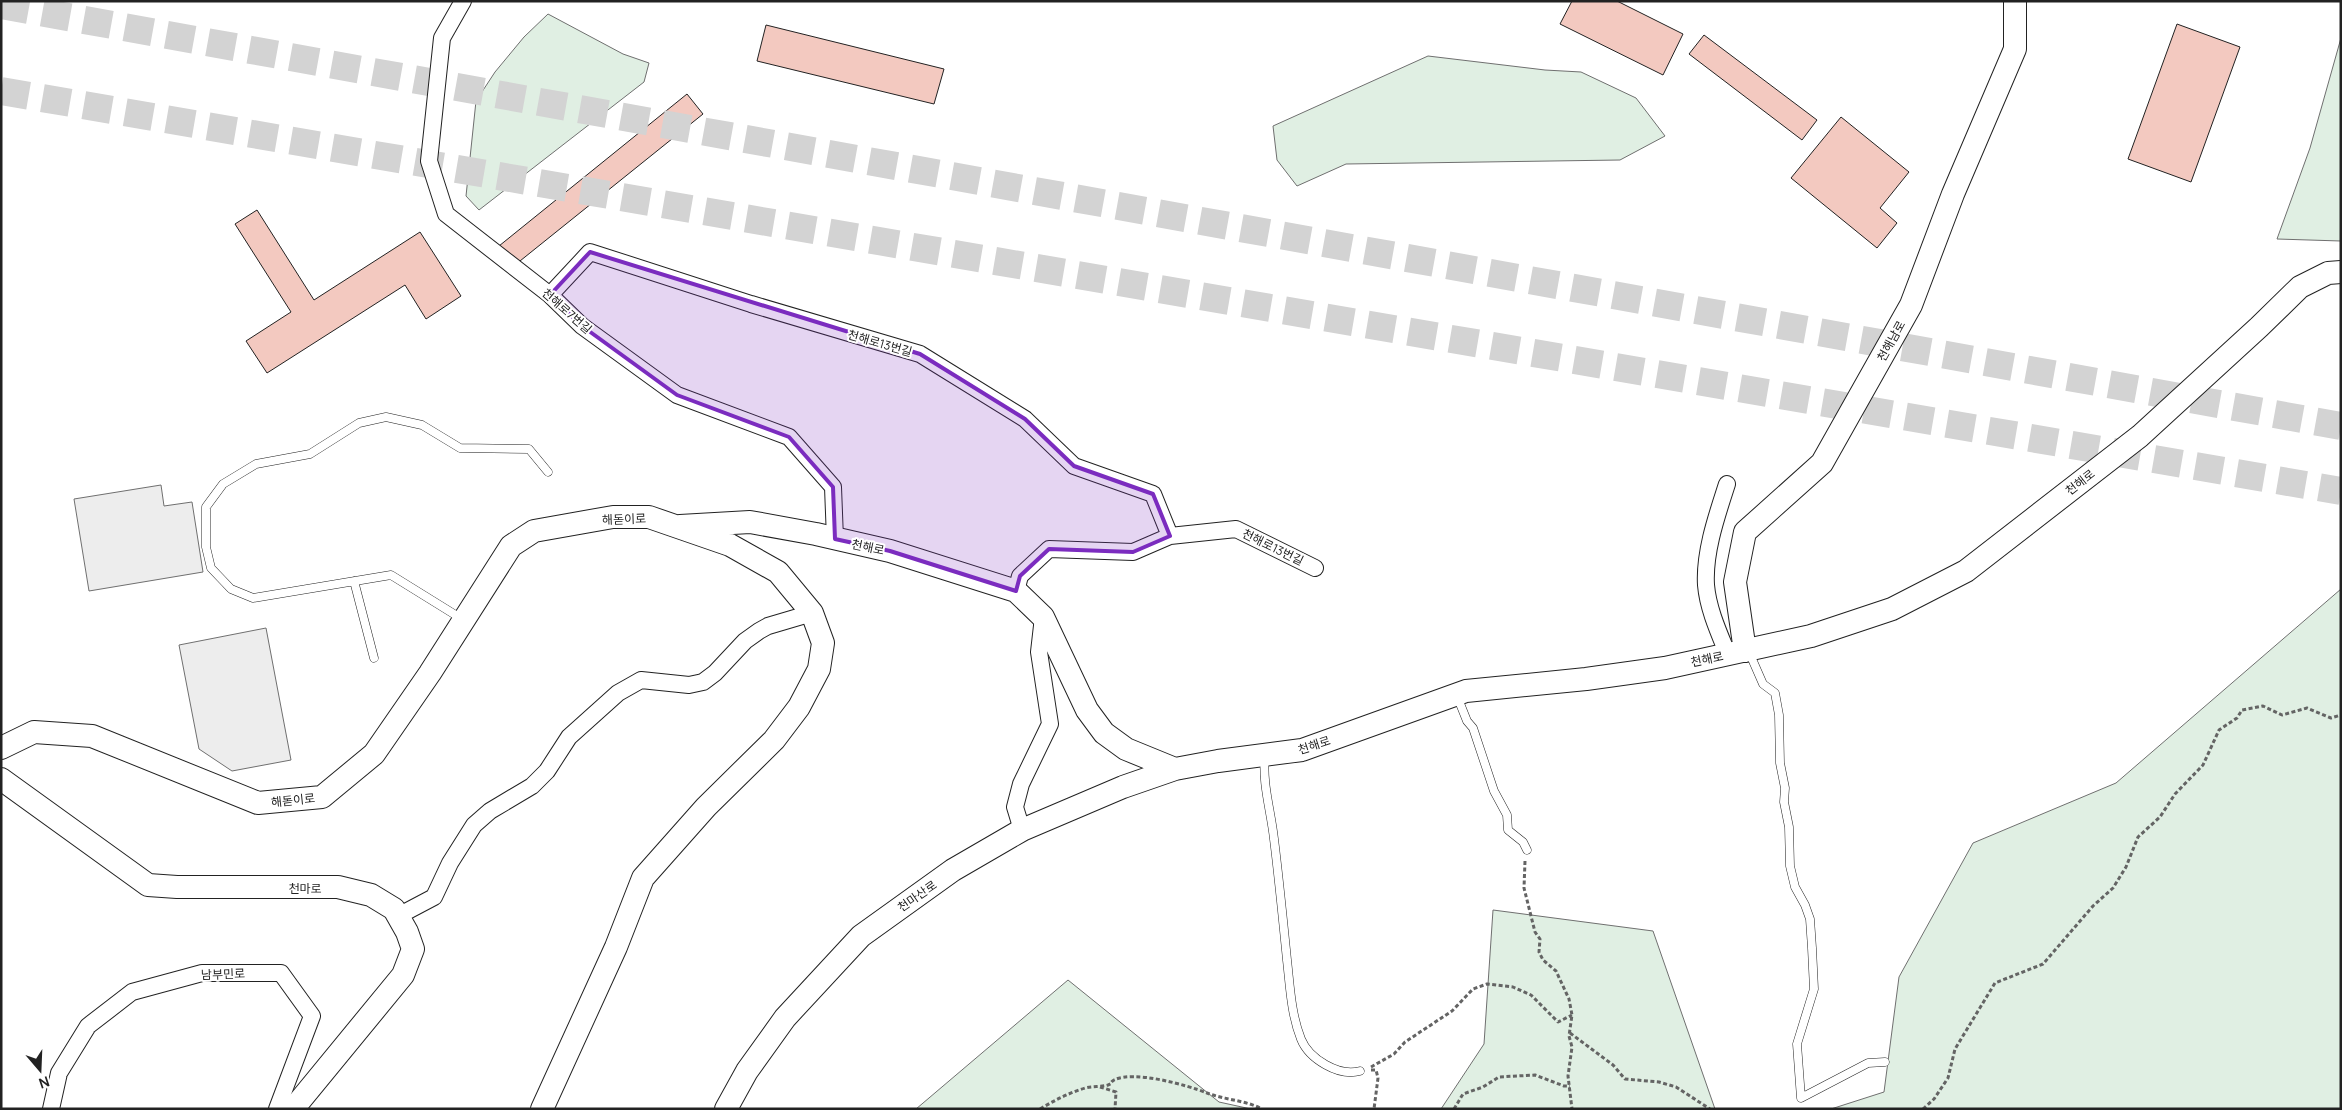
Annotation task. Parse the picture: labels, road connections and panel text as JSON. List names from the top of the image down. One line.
{"streets":{"street":["천해로7번길","천해남로","천해로13번길","천해로","해돋이로","천마로","천마산로","남부민로"]},"crossings":[["천해로7번길","천해로13번길"],["천해로7번길","천해로"],["천해남로","천해로"],["천해로13번길","천해로"],["천해로","해돋이로"],["천해로","천마산로"]],"north":"bottom"}
